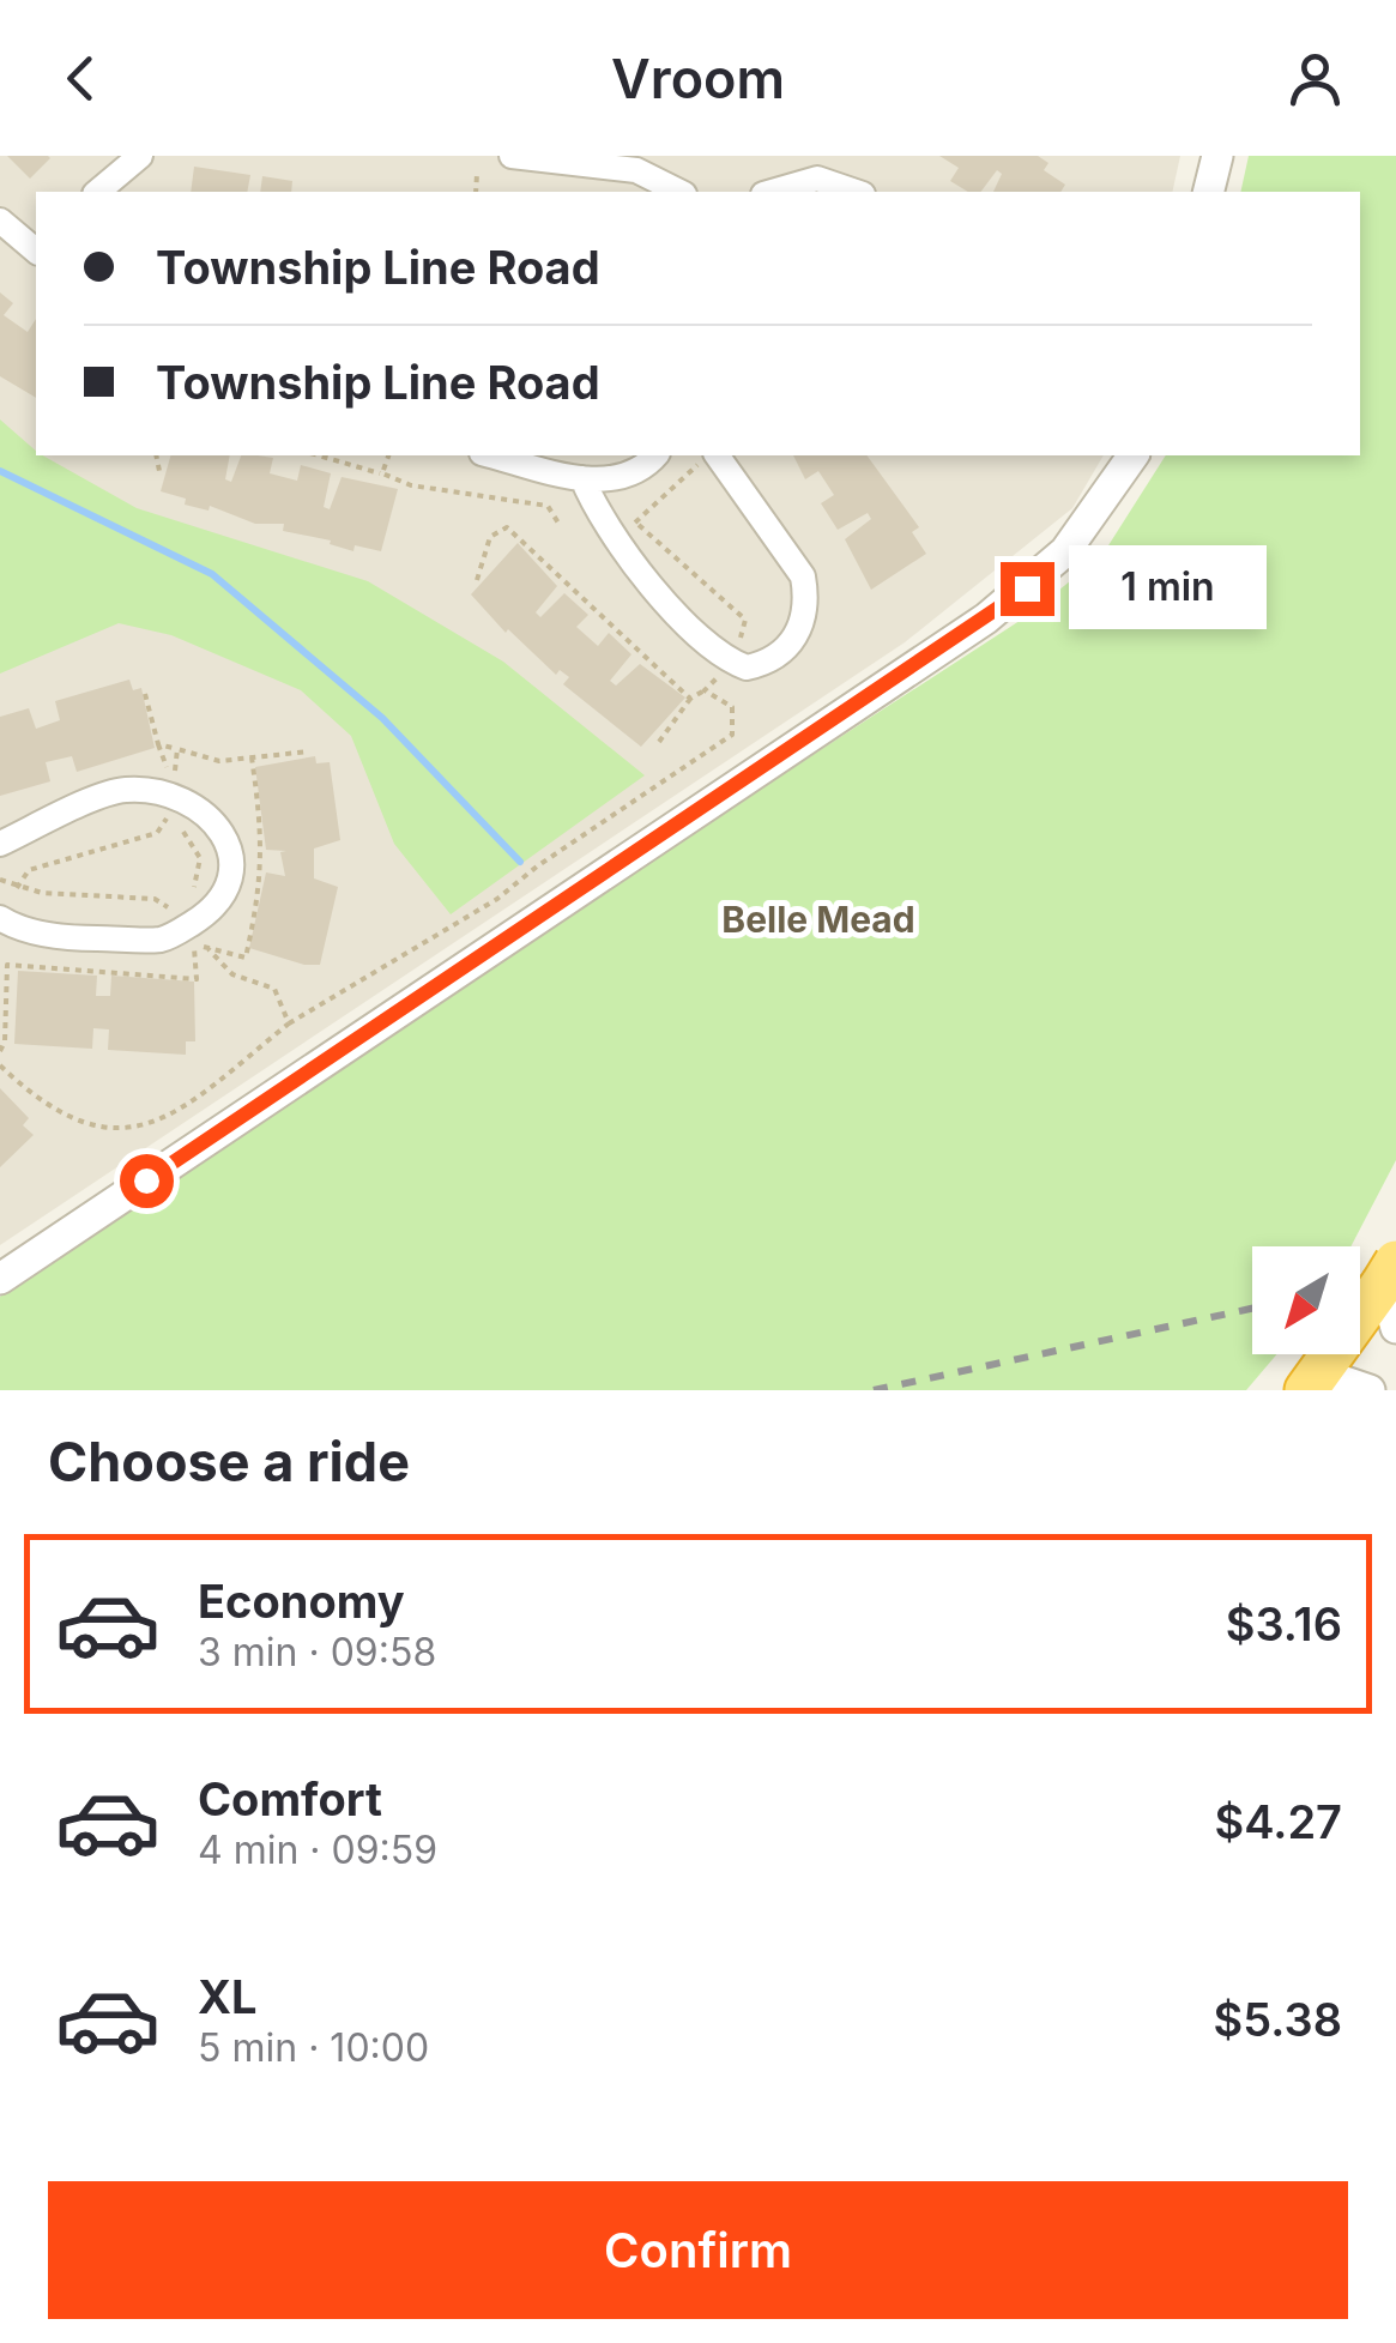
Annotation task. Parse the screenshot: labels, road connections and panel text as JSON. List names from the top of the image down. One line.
{"districts":["Belle Mead"],"north":"bottom left","page":{"header":"Vroom","banner":["Township Line Road","Township Line Road"],"bubble":"1 min","heading":"Choose a ride","list":[{"name":"Economy","note":"3 min · 09:58","value":"$3.16"},{"name":"Comfort","note":"4 min · 09:59","value":"$4.27"},{"name":"XL","note":"5 min · 10:00","value":"$5.38"}],"buttons":"Confirm"}}
